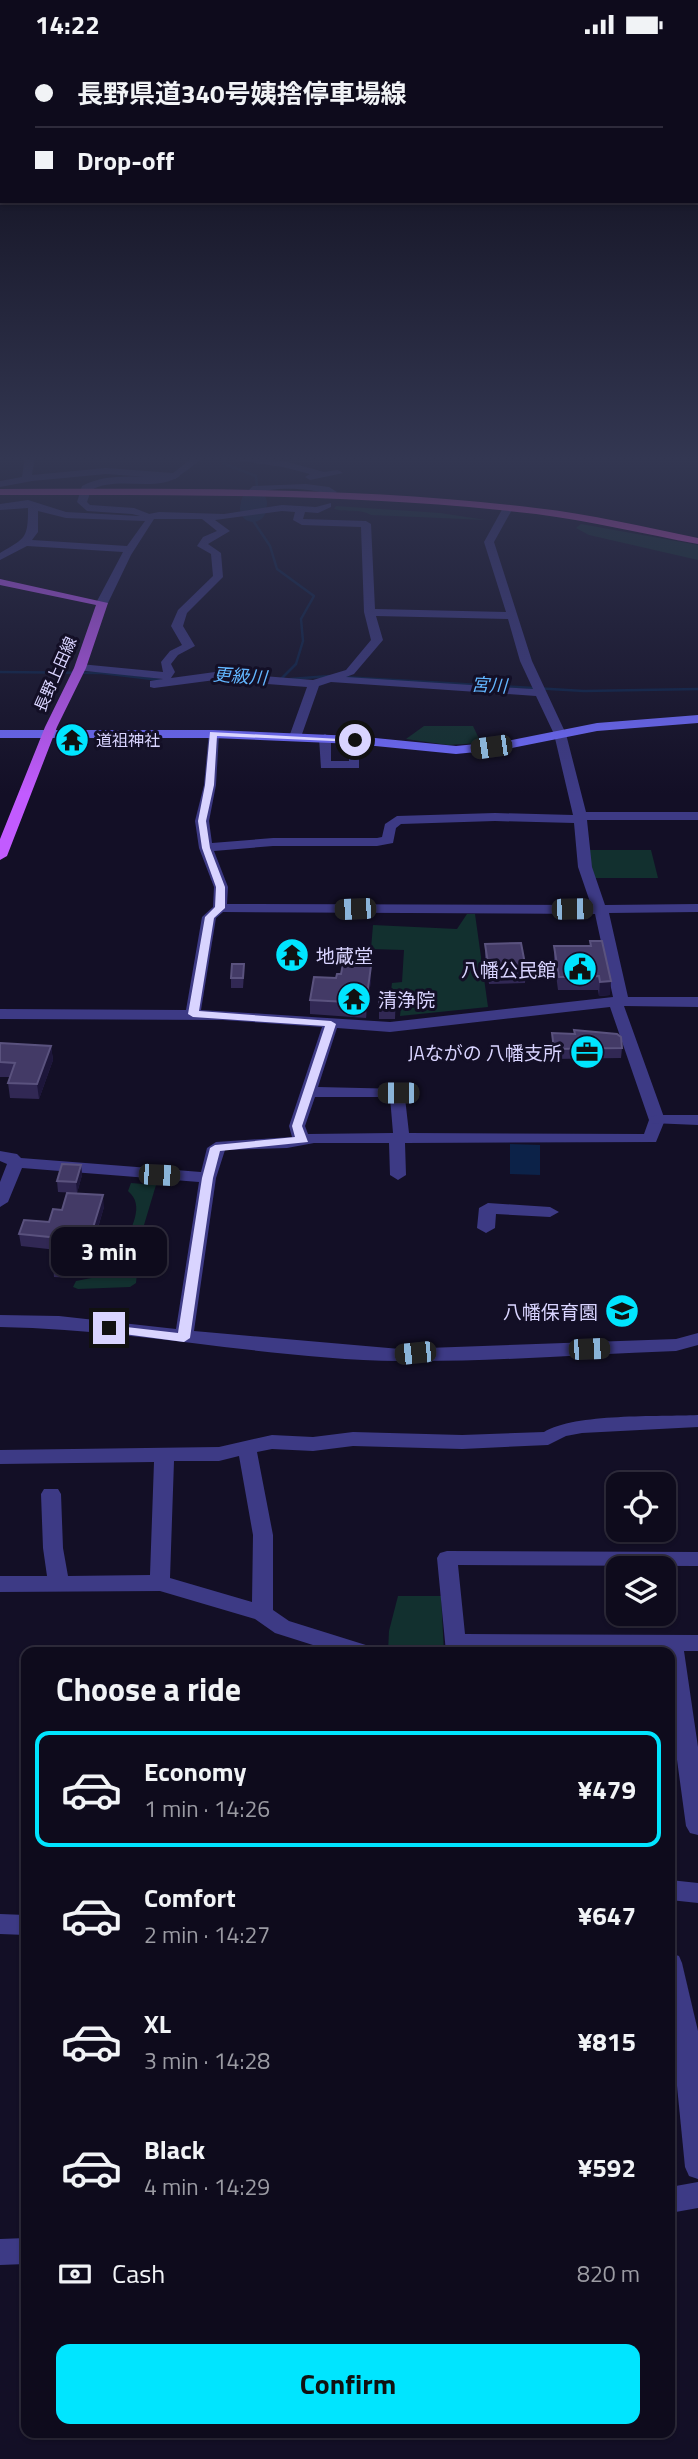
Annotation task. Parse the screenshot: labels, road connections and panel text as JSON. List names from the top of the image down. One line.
{"streets":{"main road":["長野上田線"]},"water":["更級川","宮川"],"places":{"temple":["道祖神社","地蔵堂","清浄院"],"public building":["八幡公民館"],"office":["JAながの 八幡支所"],"school or university":["八幡保育園"]},"page":{"status":"14:22","banner":["長野県道340号姨捨停車場線","Drop-off"],"bubble":"3 min","heading":"Choose a ride","list":[{"name":"Economy","note":"1 min · 14:26","value":"¥479"},{"name":"Comfort","note":"2 min · 14:27","value":"¥647"},{"name":"XL","note":"3 min · 14:28","value":"¥815"},{"name":"Black","note":"4 min · 14:29","value":"¥592"}],"pay":["Cash","820 m"],"buttons":"Confirm"}}
